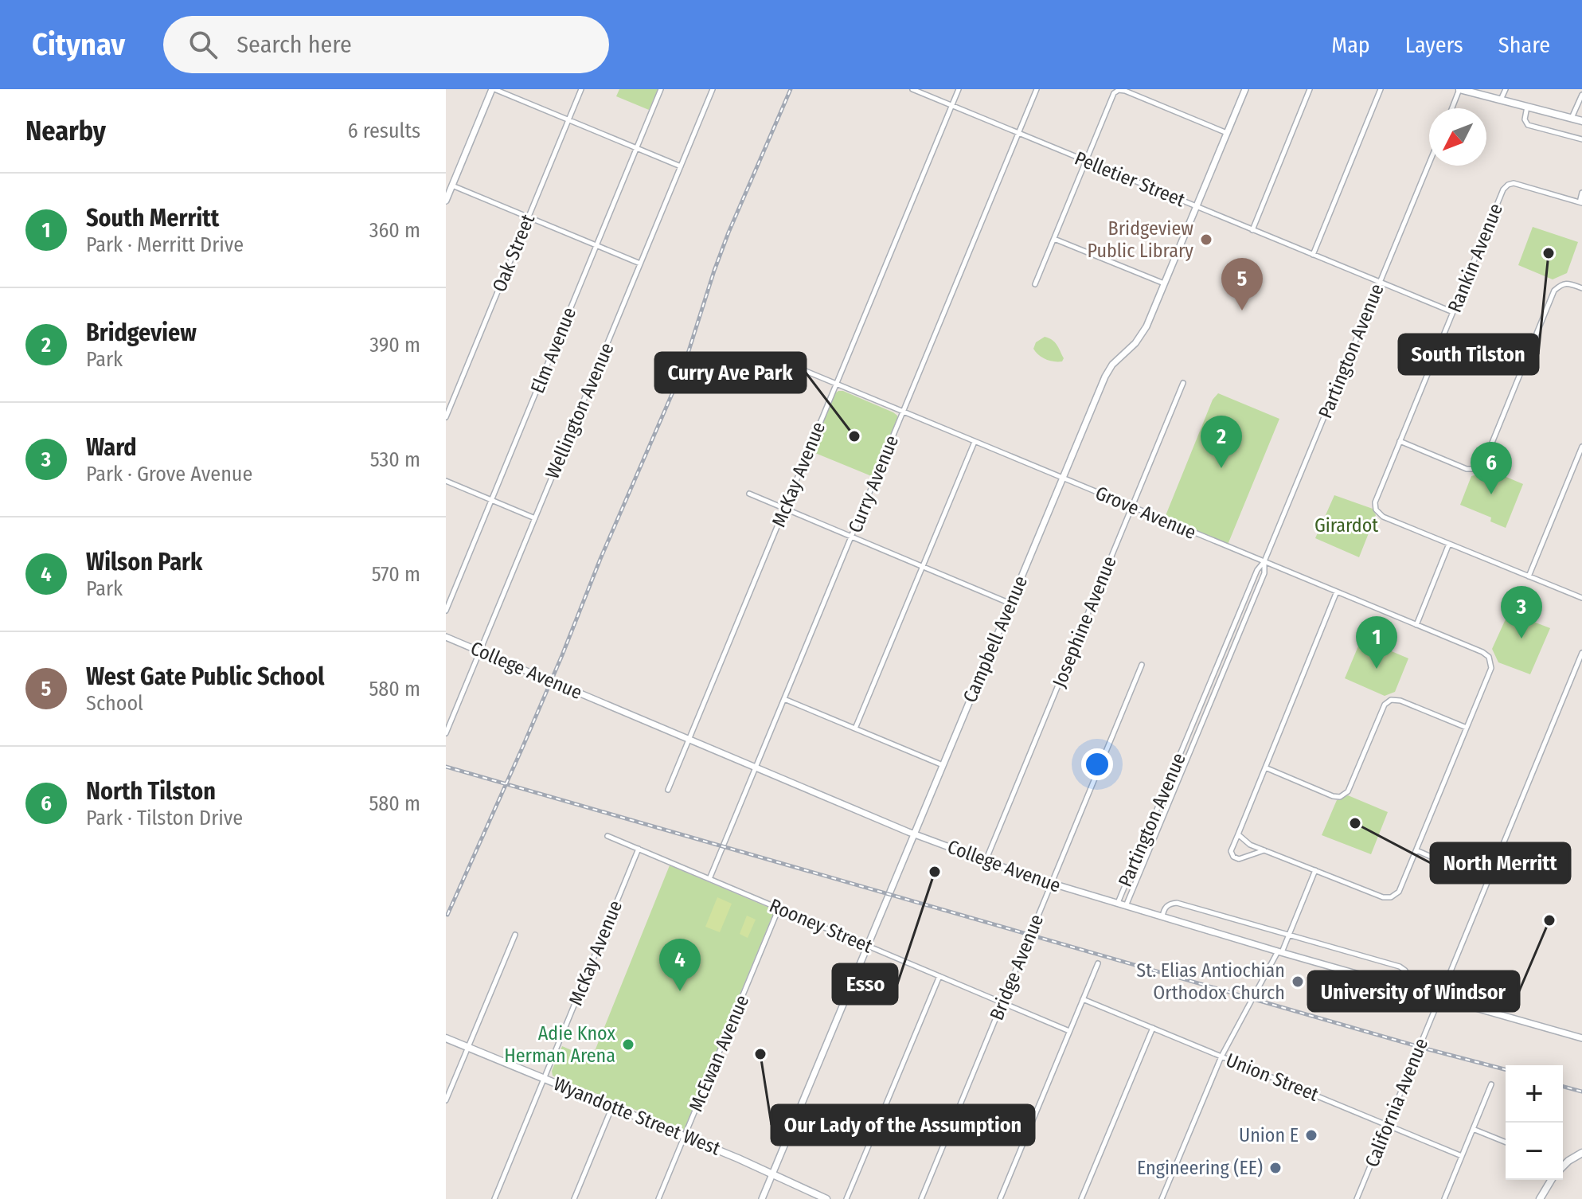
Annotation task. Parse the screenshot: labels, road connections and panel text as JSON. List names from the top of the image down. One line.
{"streets":{"main road":["Wyandotte Street West"],"street":["Pelletier Street","Oak Street","Rankin Avenue","Elm Avenue","Partington Avenue","Wellington Avenue","McKay Avenue","Curry Avenue","Grove Avenue","Josephine Avenue","Campbell Avenue","College Avenue","Rooney Street","Bridge Avenue","McEwan Avenue","Union Street","California Avenue"]},"crossings":[["Pelletier Street","Rankin Avenue"],["Pelletier Street","Partington Avenue"],["Pelletier Street","McKay Avenue"],["Pelletier Street","Curry Avenue"],["Pelletier Street","Campbell Avenue"],["Partington Avenue","Grove Avenue"],["Partington Avenue","College Avenue"],["Wellington Avenue","College Avenue"],["McKay Avenue","Grove Avenue"],["McKay Avenue","College Avenue"],["McKay Avenue","Rooney Street"],["McKay Avenue","Wyandotte Street West"],["Curry Avenue","Grove Avenue"],["Curry Avenue","College Avenue"],["Curry Avenue","Rooney Street"],["Grove Avenue","Josephine Avenue"],["Grove Avenue","Campbell Avenue"],["Josephine Avenue","College Avenue"],["Campbell Avenue","College Avenue"],["Campbell Avenue","Rooney Street"],["Campbell Avenue","Wyandotte Street West"],["College Avenue","Bridge Avenue"],["College Avenue","California Avenue"],["Rooney Street","Bridge Avenue"],["Rooney Street","McEwan Avenue"],["McEwan Avenue","Wyandotte Street West"],["Union Street","California Avenue"]],"parks":["Girardot"],"places":["Bridgeview Public Library","South Tilston","Curry Ave Park","North Merritt","Esso","University of Windsor","St. Elias Antiochian Orthodox Church","Adie Knox Herman Arena","Our Lady of the Assumption","Union E","Engineering (EE)"],"north":"bottom left","page":{"header":"Citynav","search":"Search here","nav":["Map","Layers","Share"],"heading":["Nearby","6 results"],"list":[{"mark":"1","name":"South Merritt","note":"Park · Merritt Drive","value":"360 m"},{"mark":"2","name":"Bridgeview","note":"Park","value":"390 m"},{"mark":"3","name":"Ward","note":"Park · Grove Avenue","value":"530 m"},{"mark":"4","name":"Wilson Park","note":"Park","value":"570 m"},{"mark":"5","name":"West Gate Public School","note":"School","value":"580 m"},{"mark":"6","name":"North Tilston","note":"Park · Tilston Drive","value":"580 m"}],"pins":["5","2","6","3","1","4"],"map_buttons":["+","−"]}}
